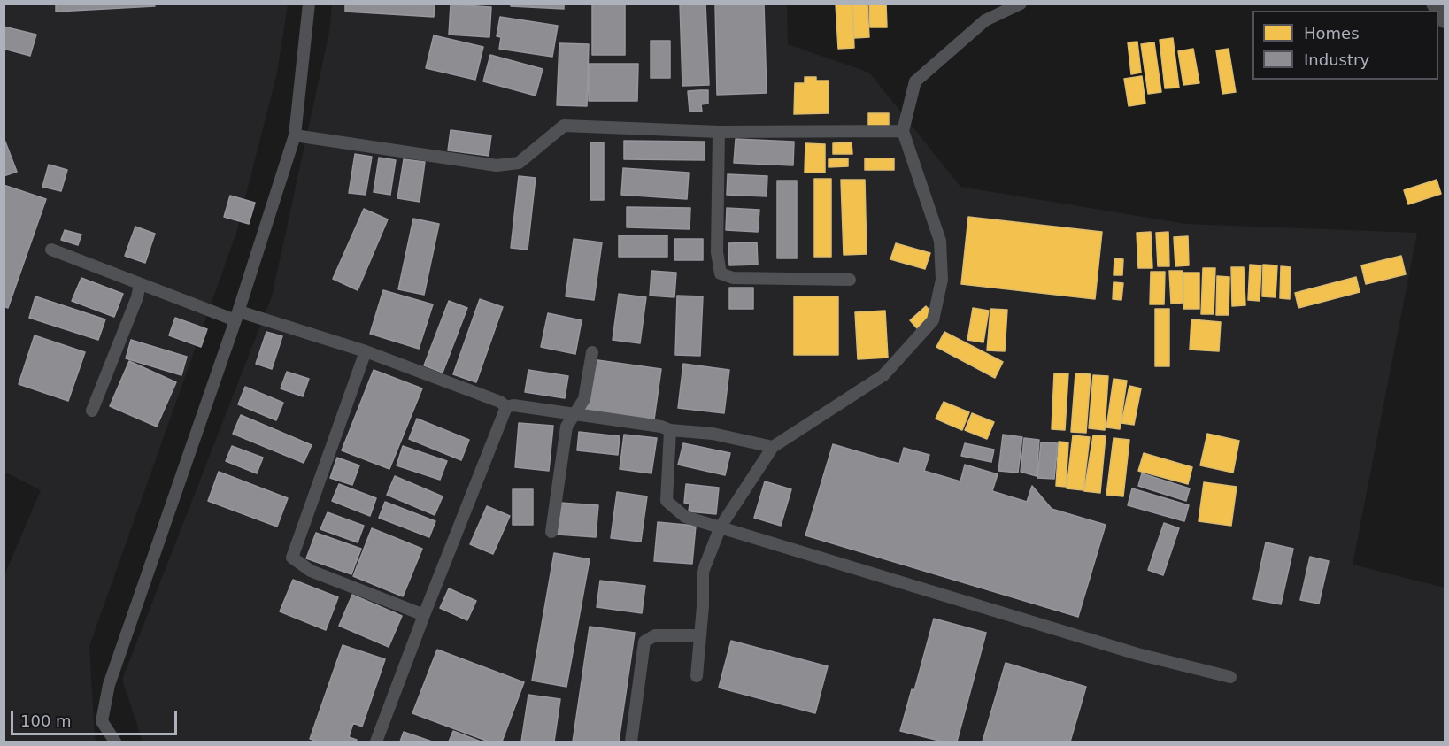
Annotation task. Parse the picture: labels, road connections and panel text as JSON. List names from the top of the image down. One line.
{"legend":["Homes","Industry"],"scale_bar":"100 m"}
